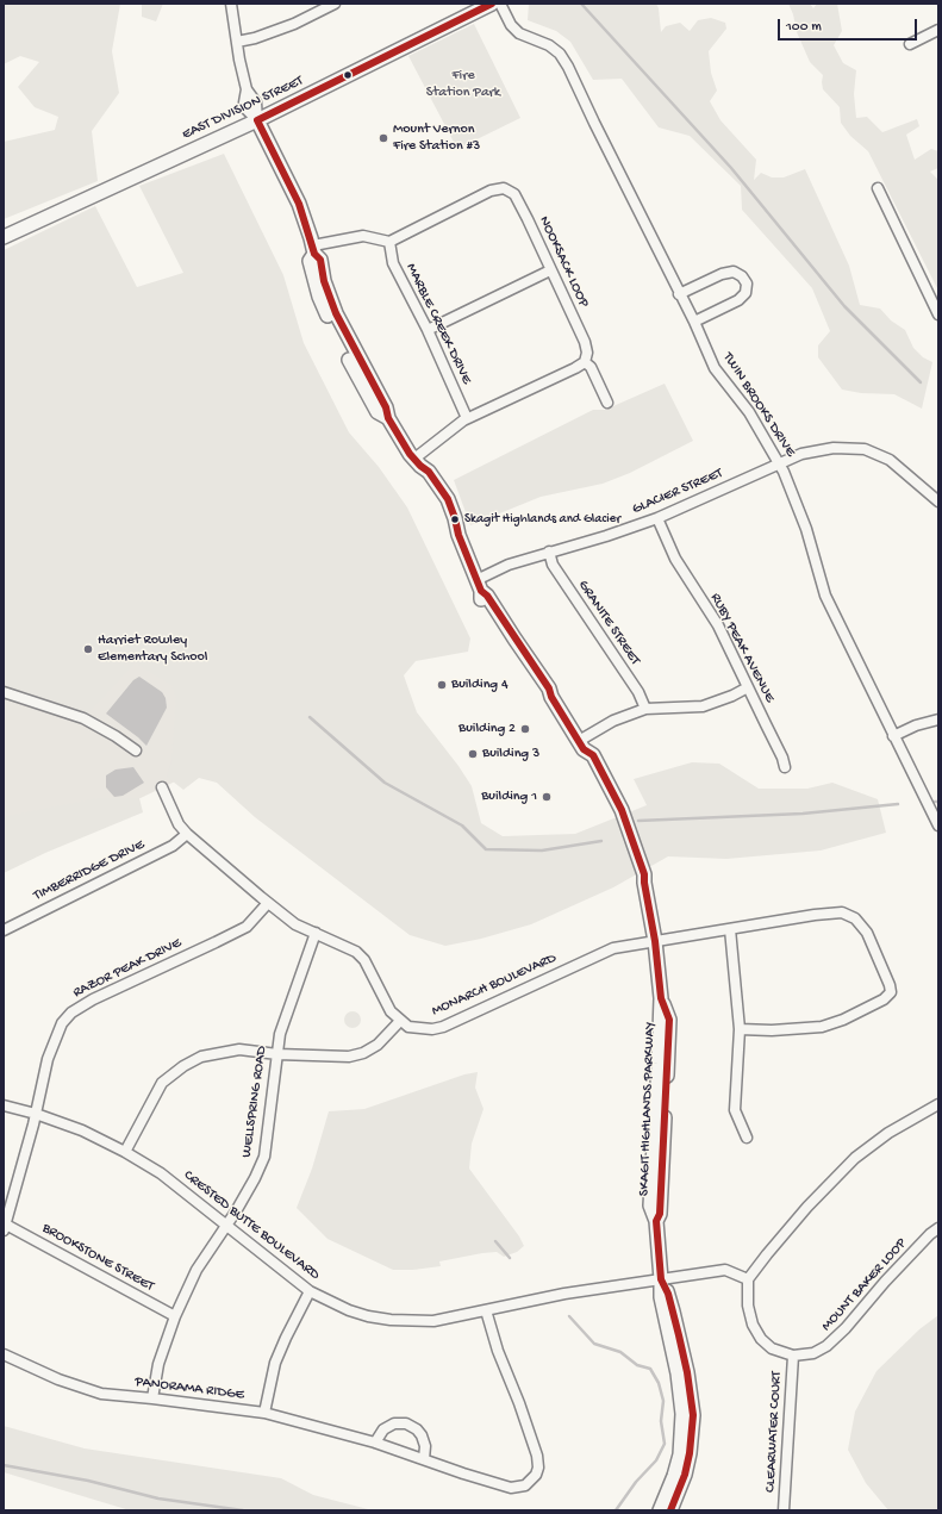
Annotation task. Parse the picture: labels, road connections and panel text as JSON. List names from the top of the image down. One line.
{"streets":{"street":["EAST DIVISION STREET","NOOKSACK LOOP","MARBLE CREEK DRIVE","TWIN BROOKS DRIVE","GLACIER STREET","GRANITE STREET","RUBY PEAK AVENUE","TIMBERRIDGE DRIVE","RAZOR PEAK DRIVE","MONARCH BOULEVARD","WELLSPRING ROAD","SKAGIT HIGHLANDS PARKWAY","CRESTED BUTTE BOULEVARD","BROOKSTONE STREET","MOUNT BAKER LOOP","PANORAMA RIDGE","CLEARWATER COURT"]},"crossings":[["EAST DIVISION STREET","SKAGIT HIGHLANDS PARKWAY"],["NOOKSACK LOOP","MARBLE CREEK DRIVE"],["TWIN BROOKS DRIVE","GLACIER STREET"],["GLACIER STREET","GRANITE STREET"],["GLACIER STREET","RUBY PEAK AVENUE"],["GLACIER STREET","SKAGIT HIGHLANDS PARKWAY"],["RAZOR PEAK DRIVE","CRESTED BUTTE BOULEVARD"],["RAZOR PEAK DRIVE","BROOKSTONE STREET"],["MONARCH BOULEVARD","SKAGIT HIGHLANDS PARKWAY"],["WELLSPRING ROAD","CRESTED BUTTE BOULEVARD"],["WELLSPRING ROAD","BROOKSTONE STREET"],["WELLSPRING ROAD","PANORAMA RIDGE"],["SKAGIT HIGHLANDS PARKWAY","CRESTED BUTTE BOULEVARD"],["CRESTED BUTTE BOULEVARD","PANORAMA RIDGE"],["MOUNT BAKER LOOP","CLEARWATER COURT"]],"parks":["Fire Station Park"],"places":["Mount Vernon Fire Station #3","Skagit Highlands and Glacier","Harriet Rowley Elementary School","Building 4","Building 2","Building 3","Building 1"],"scale_bar":"100 m"}
